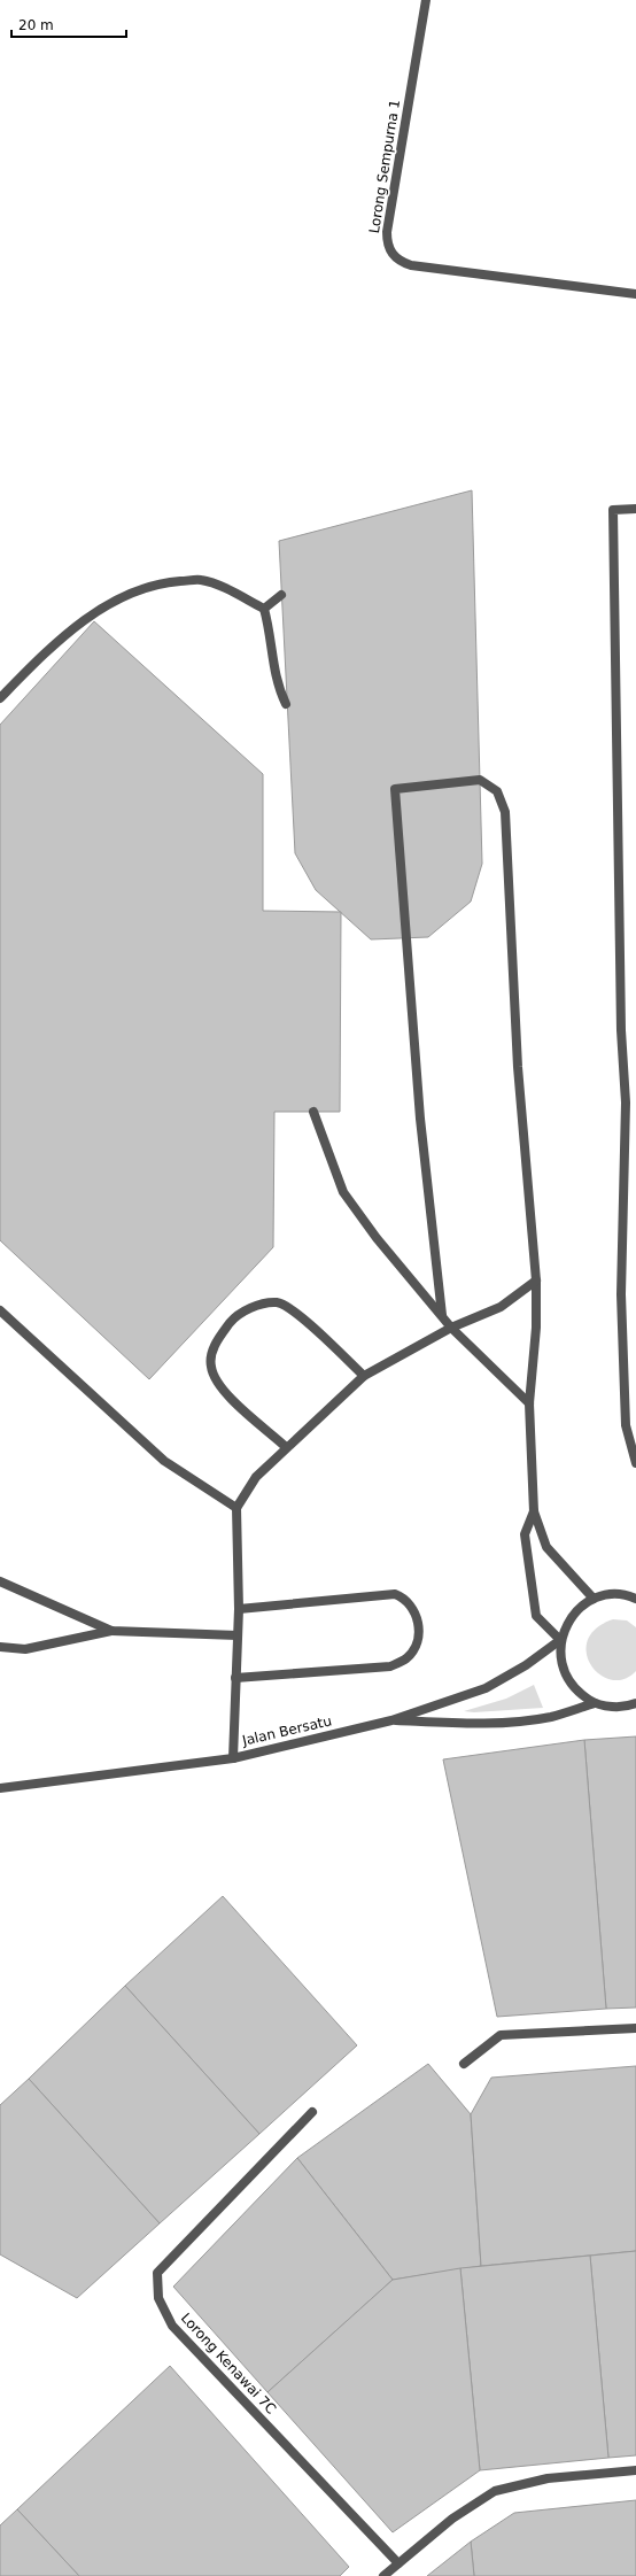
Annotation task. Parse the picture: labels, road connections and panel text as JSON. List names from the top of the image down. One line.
{"streets":{"street":["Lorong Sempurna 1","Jalan Bersatu","Lorong Kenawai 7C"]},"scale_bar":"20 m"}
